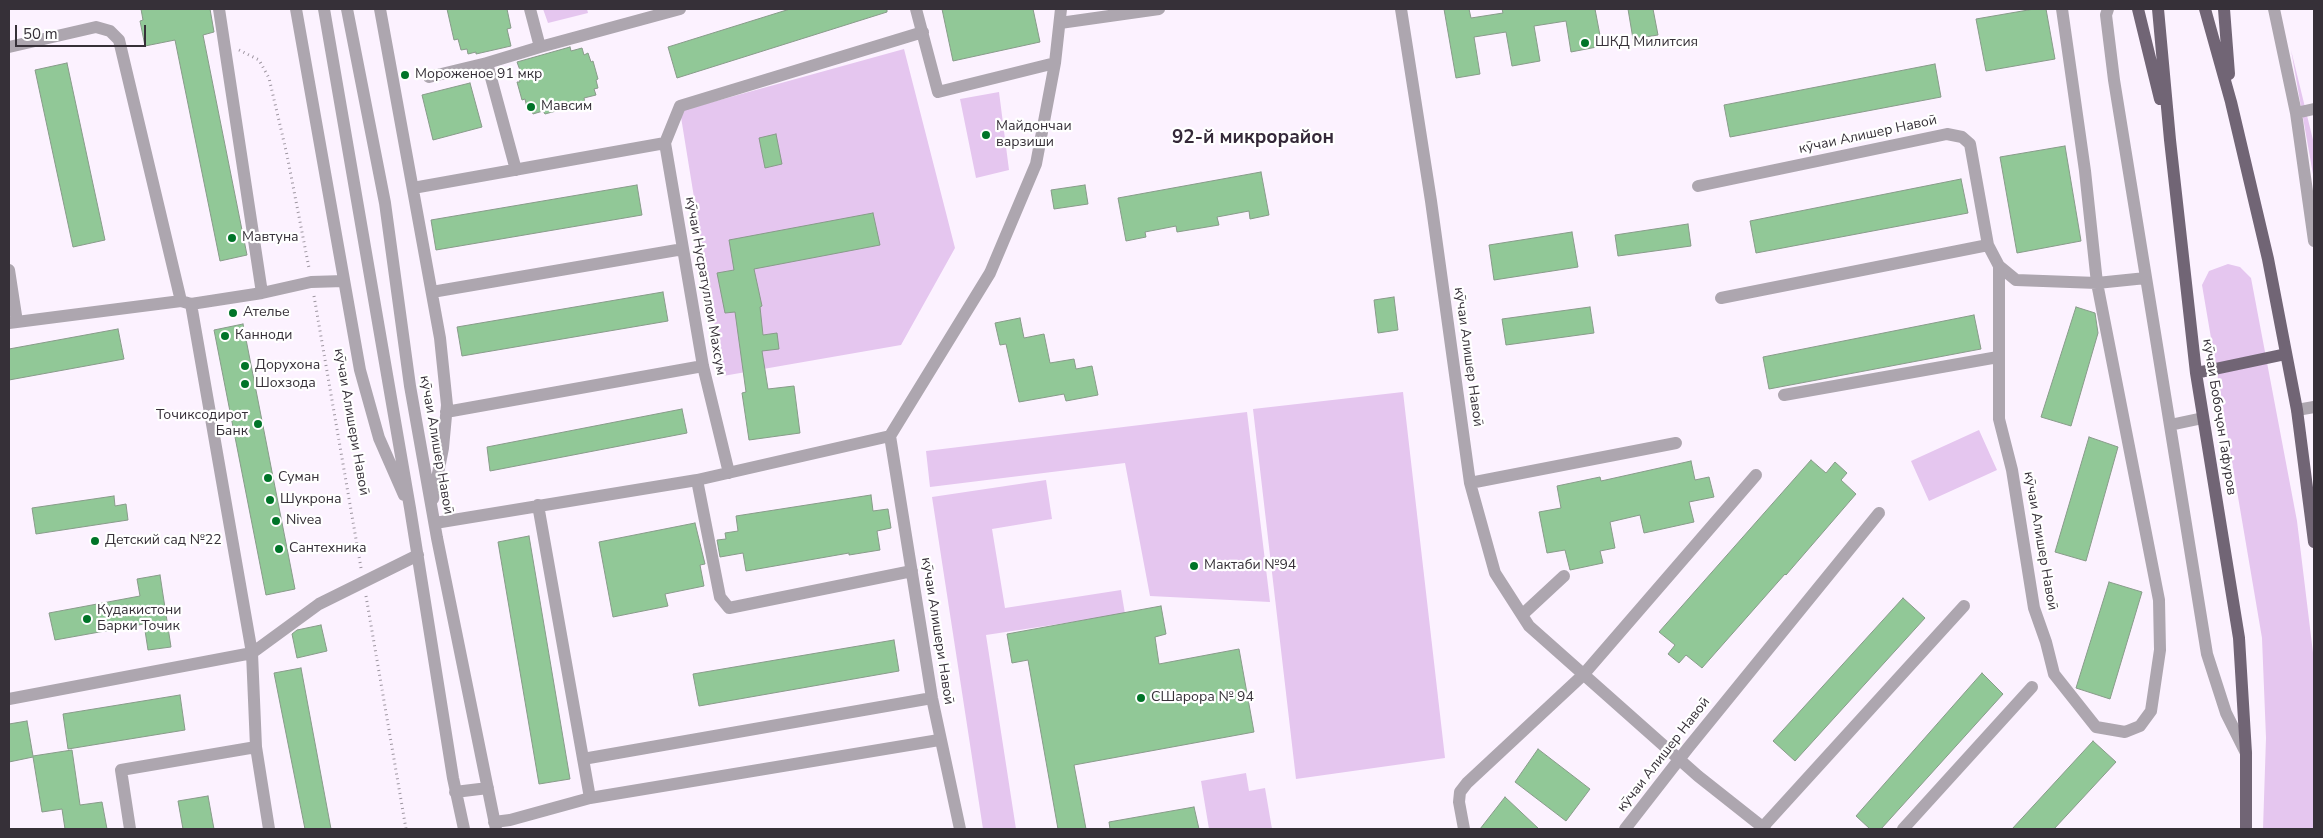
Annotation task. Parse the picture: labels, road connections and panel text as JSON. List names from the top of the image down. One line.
{"streets":{"main road":["кӯчаи Бобоҷон Гафуров"],"street":["кӯчаи Алишер Навоӣ","кӯчаи Нусратуллои Махсум","кӯчаи Алишери Навоӣ"]},"districts":["92-й микрорайон"],"places":["ШКД Милитсия","Мороженое 91 мкр","Мавсим","Майдончаи варзиши","Мавтуна","Ателье","Канноди","Дорухона","Шохзода","Точиксодирот Банк","Суман","Шукрона","Nivea","Детский сад №22","Сантехника","Мактаби №94","Кудакистони Барки Точик","СШарора № 94"],"scale_bar":"50 m"}
